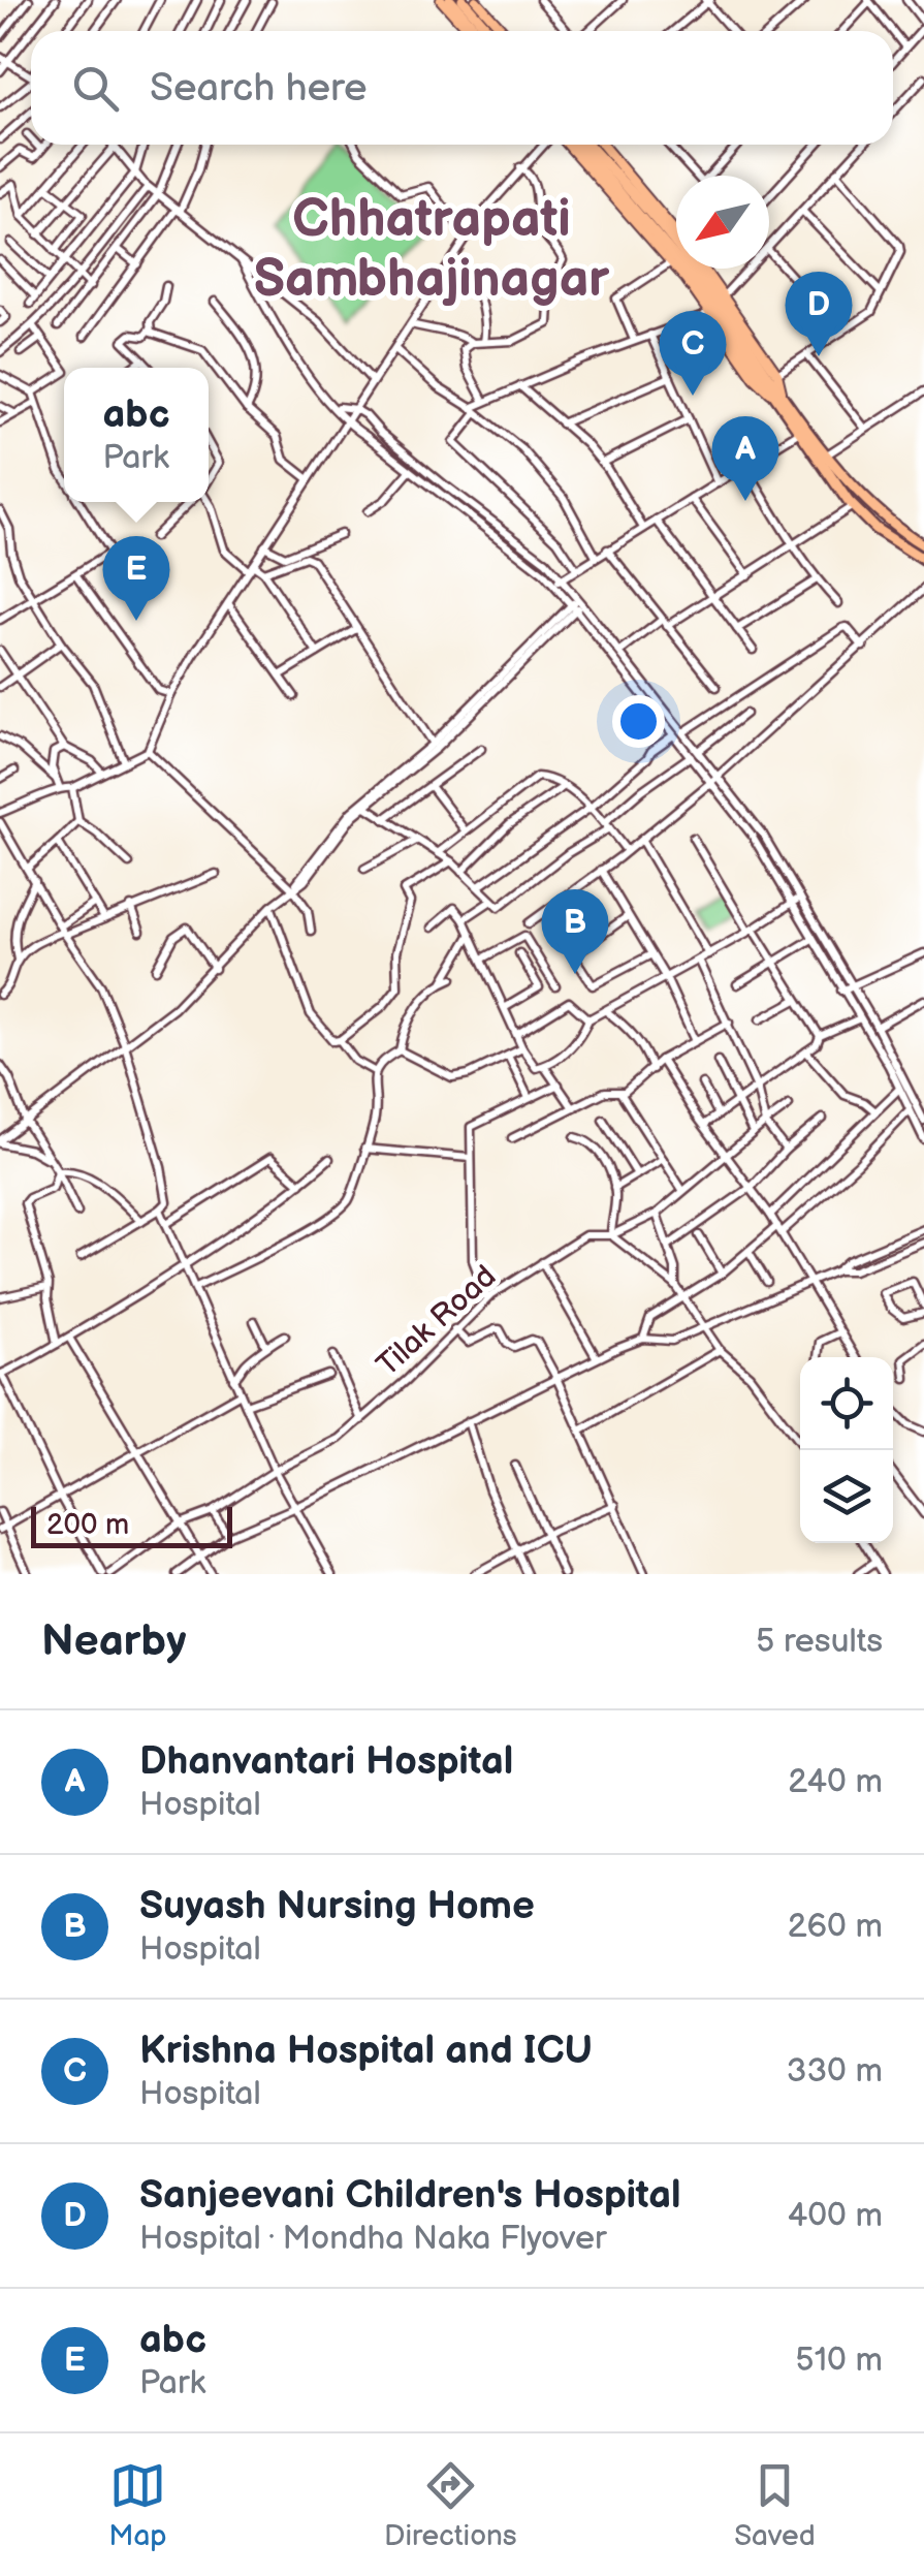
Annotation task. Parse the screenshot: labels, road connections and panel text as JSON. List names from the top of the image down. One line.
{"streets":{"street":["Tilak Road"]},"districts":["Chhatrapati Sambhajinagar"],"scale_bar":"200 m","north":"bottom left","page":{"search":"Search here","pins":["D","C","A","E","B"],"popup":["abc","Park"],"scale":"200 m","heading":["Nearby","5 results"],"list":[{"mark":"A","name":"Dhanvantari Hospital","note":"Hospital","value":"240 m"},{"mark":"B","name":"Suyash Nursing Home","note":"Hospital","value":"260 m"},{"mark":"C","name":"Krishna Hospital and ICU","note":"Hospital","value":"330 m"},{"mark":"D","name":"Sanjeevani Children's Hospital","note":"Hospital · Mondha Naka Flyover","value":"400 m"},{"mark":"E","name":"abc","note":"Park","value":"510 m"}],"nav":["Map","Directions","Saved"]}}
